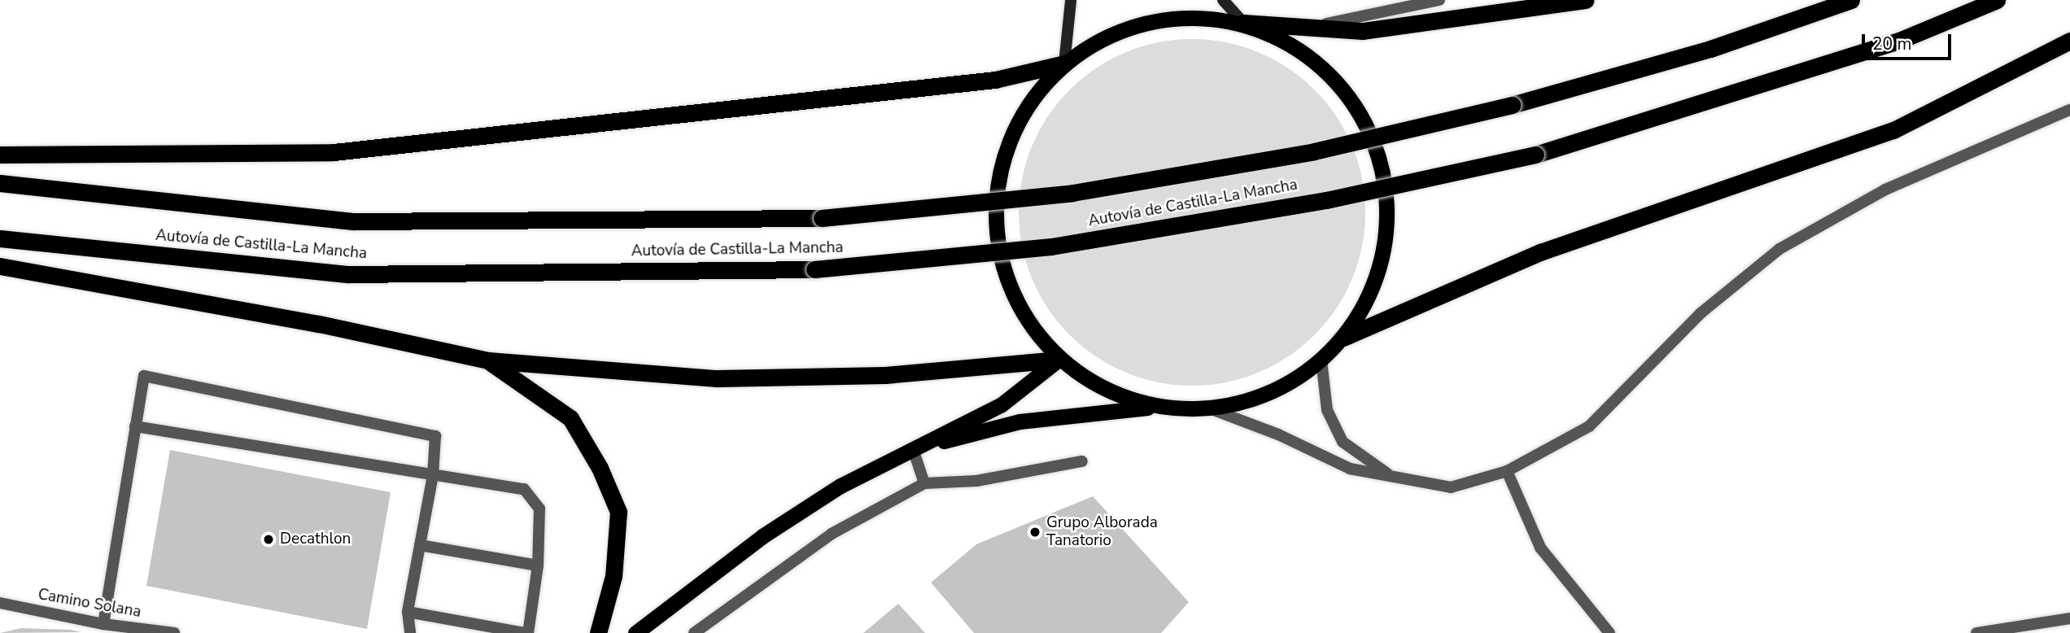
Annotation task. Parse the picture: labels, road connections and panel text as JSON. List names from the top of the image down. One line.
{"streets":{"highway":["Autovía de Castilla-La Mancha"],"street":["Camino Solana"]},"places":["Grupo Alborada Tanatorio","Decathlon"],"scale_bar":"20 m"}
